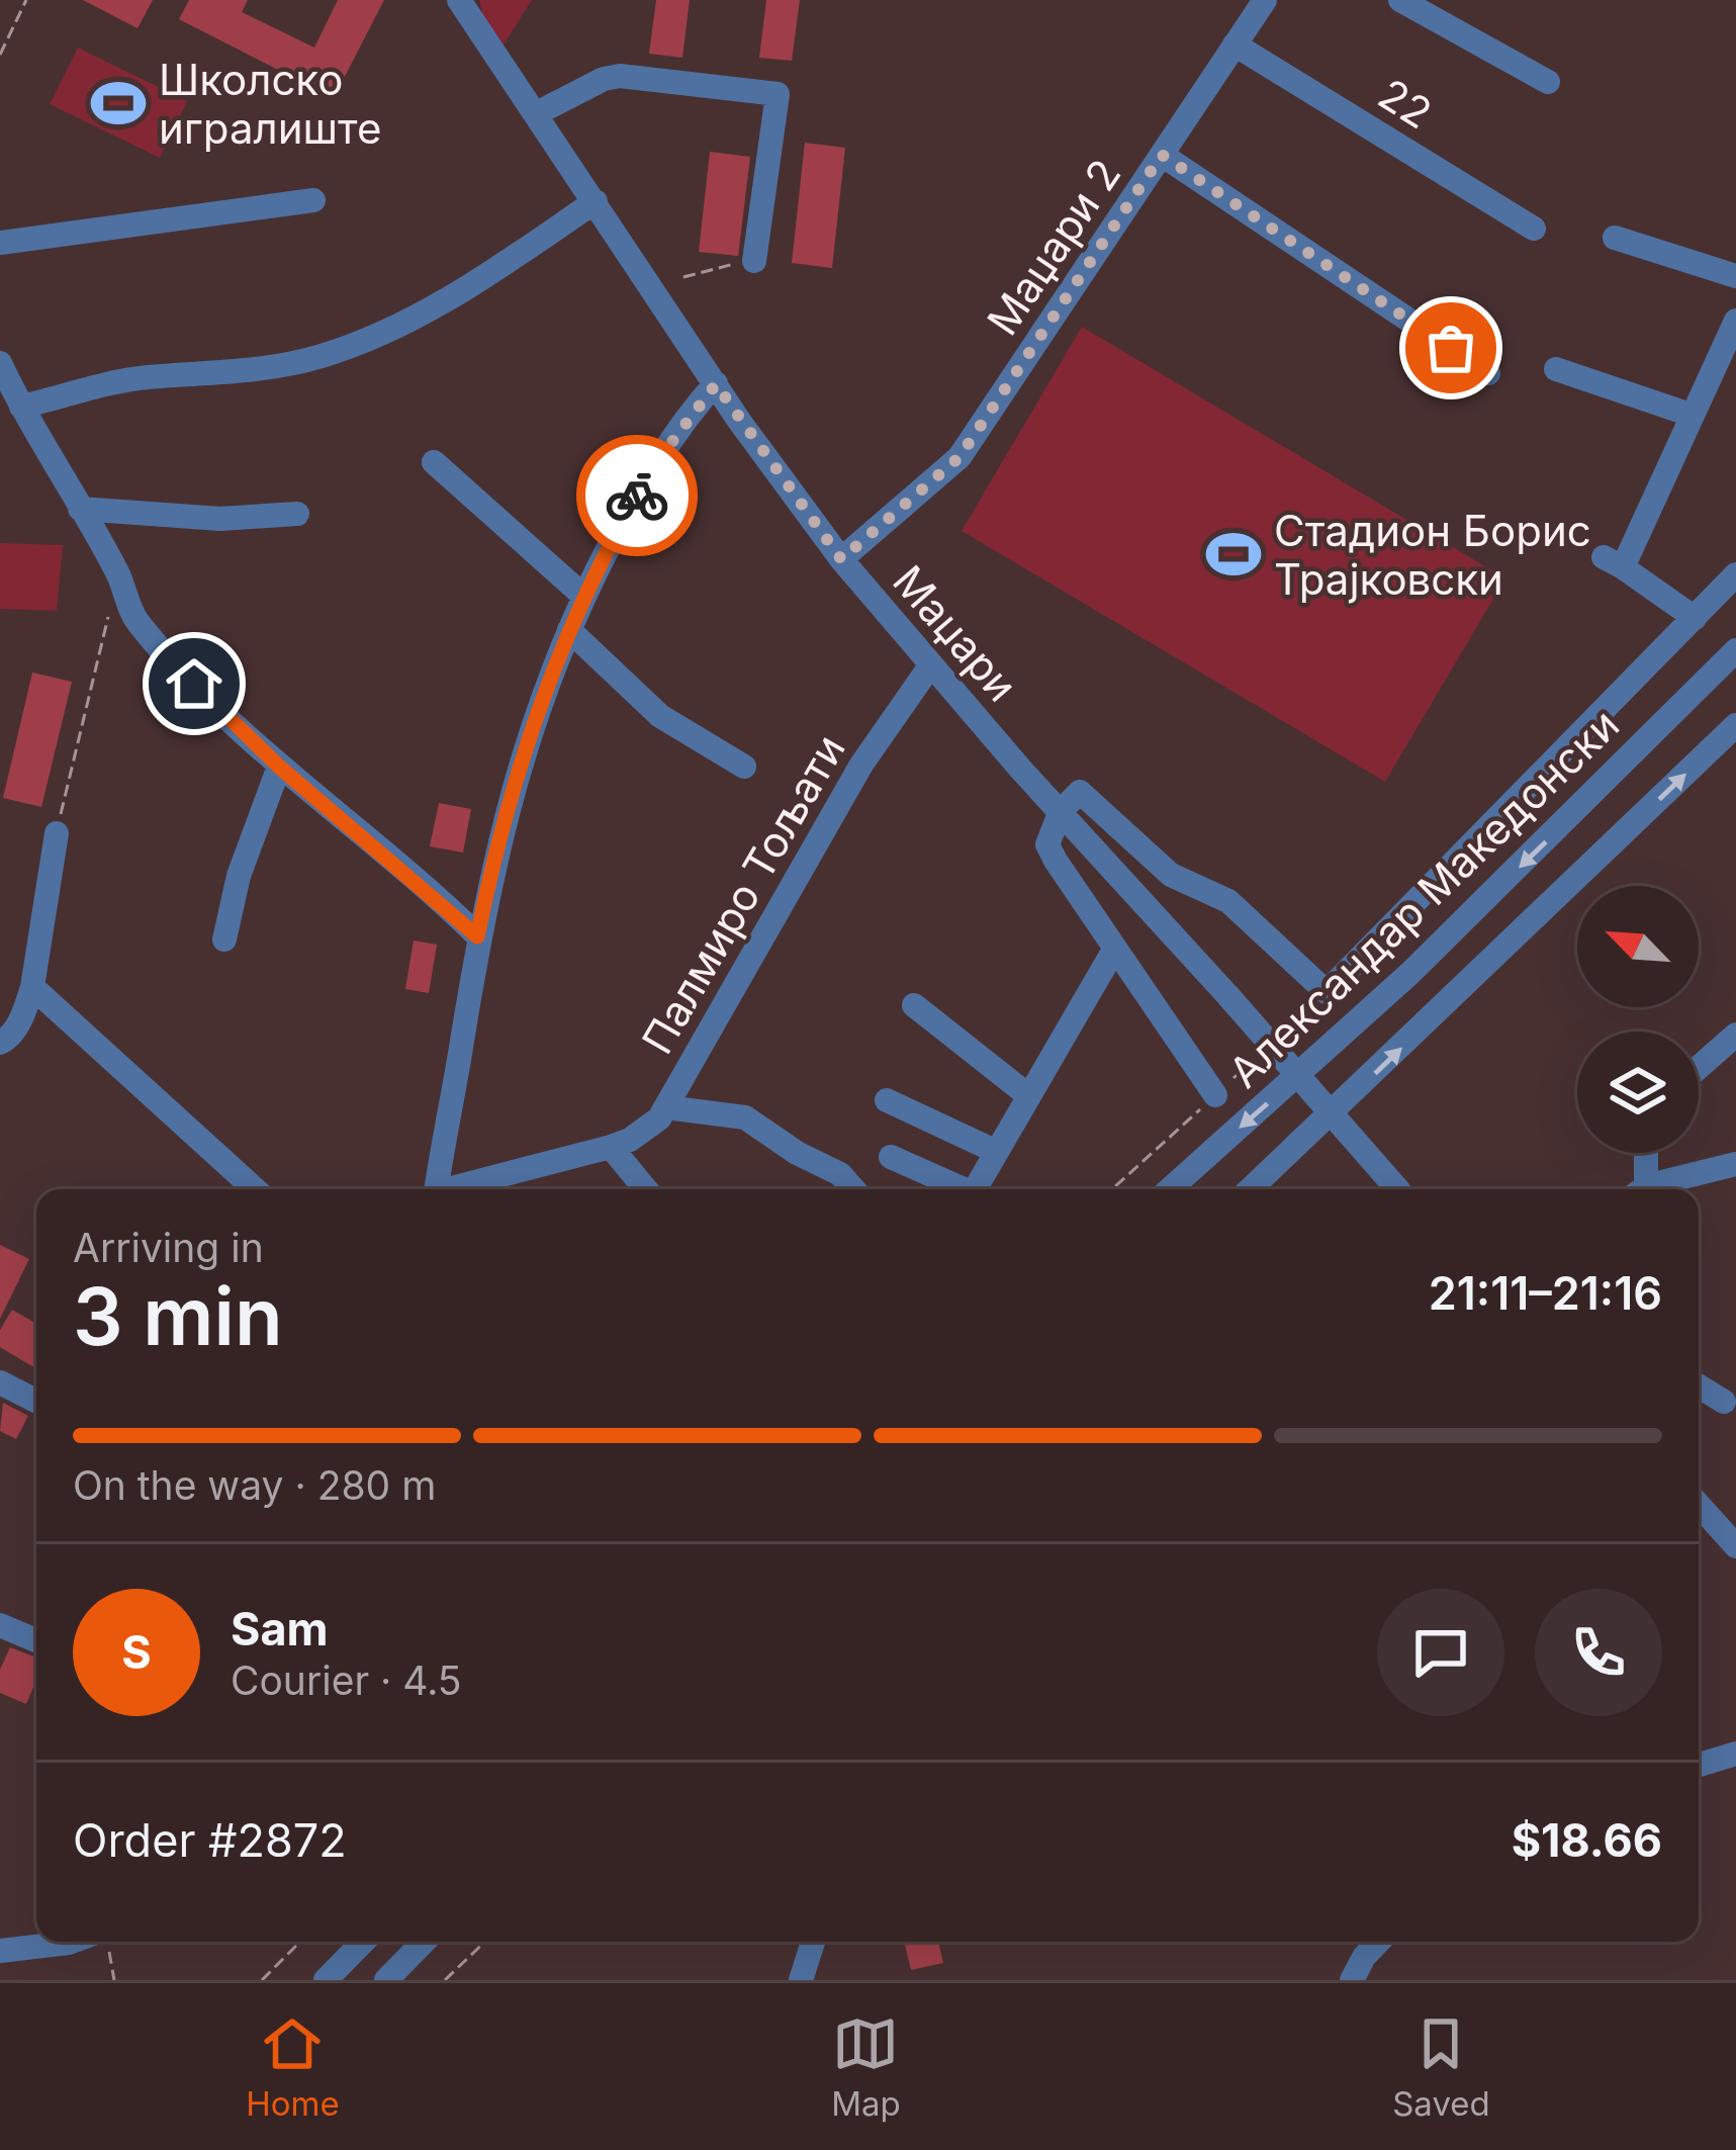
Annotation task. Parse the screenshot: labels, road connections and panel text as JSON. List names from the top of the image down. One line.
{"streets":{"street":["22","Маџари 2","Маџари","Палмиро Тољати","Александар Македонски"]},"crossings":[["Маџари 2","Маџари"],["Маџари","Палмиро Тољати"]],"places":{"sports":["Школско игралиште","Стадион Борис Трајковски"]},"north":"top left","page":{"heading":["3 min","Arriving in","21:11–21:16"],"panel":["Sam","Courier · 4.5","Order #2872","$18.66"],"bar":"On the way · 280 m","round":"S","tabs":["Home","Map","Saved"]}}
